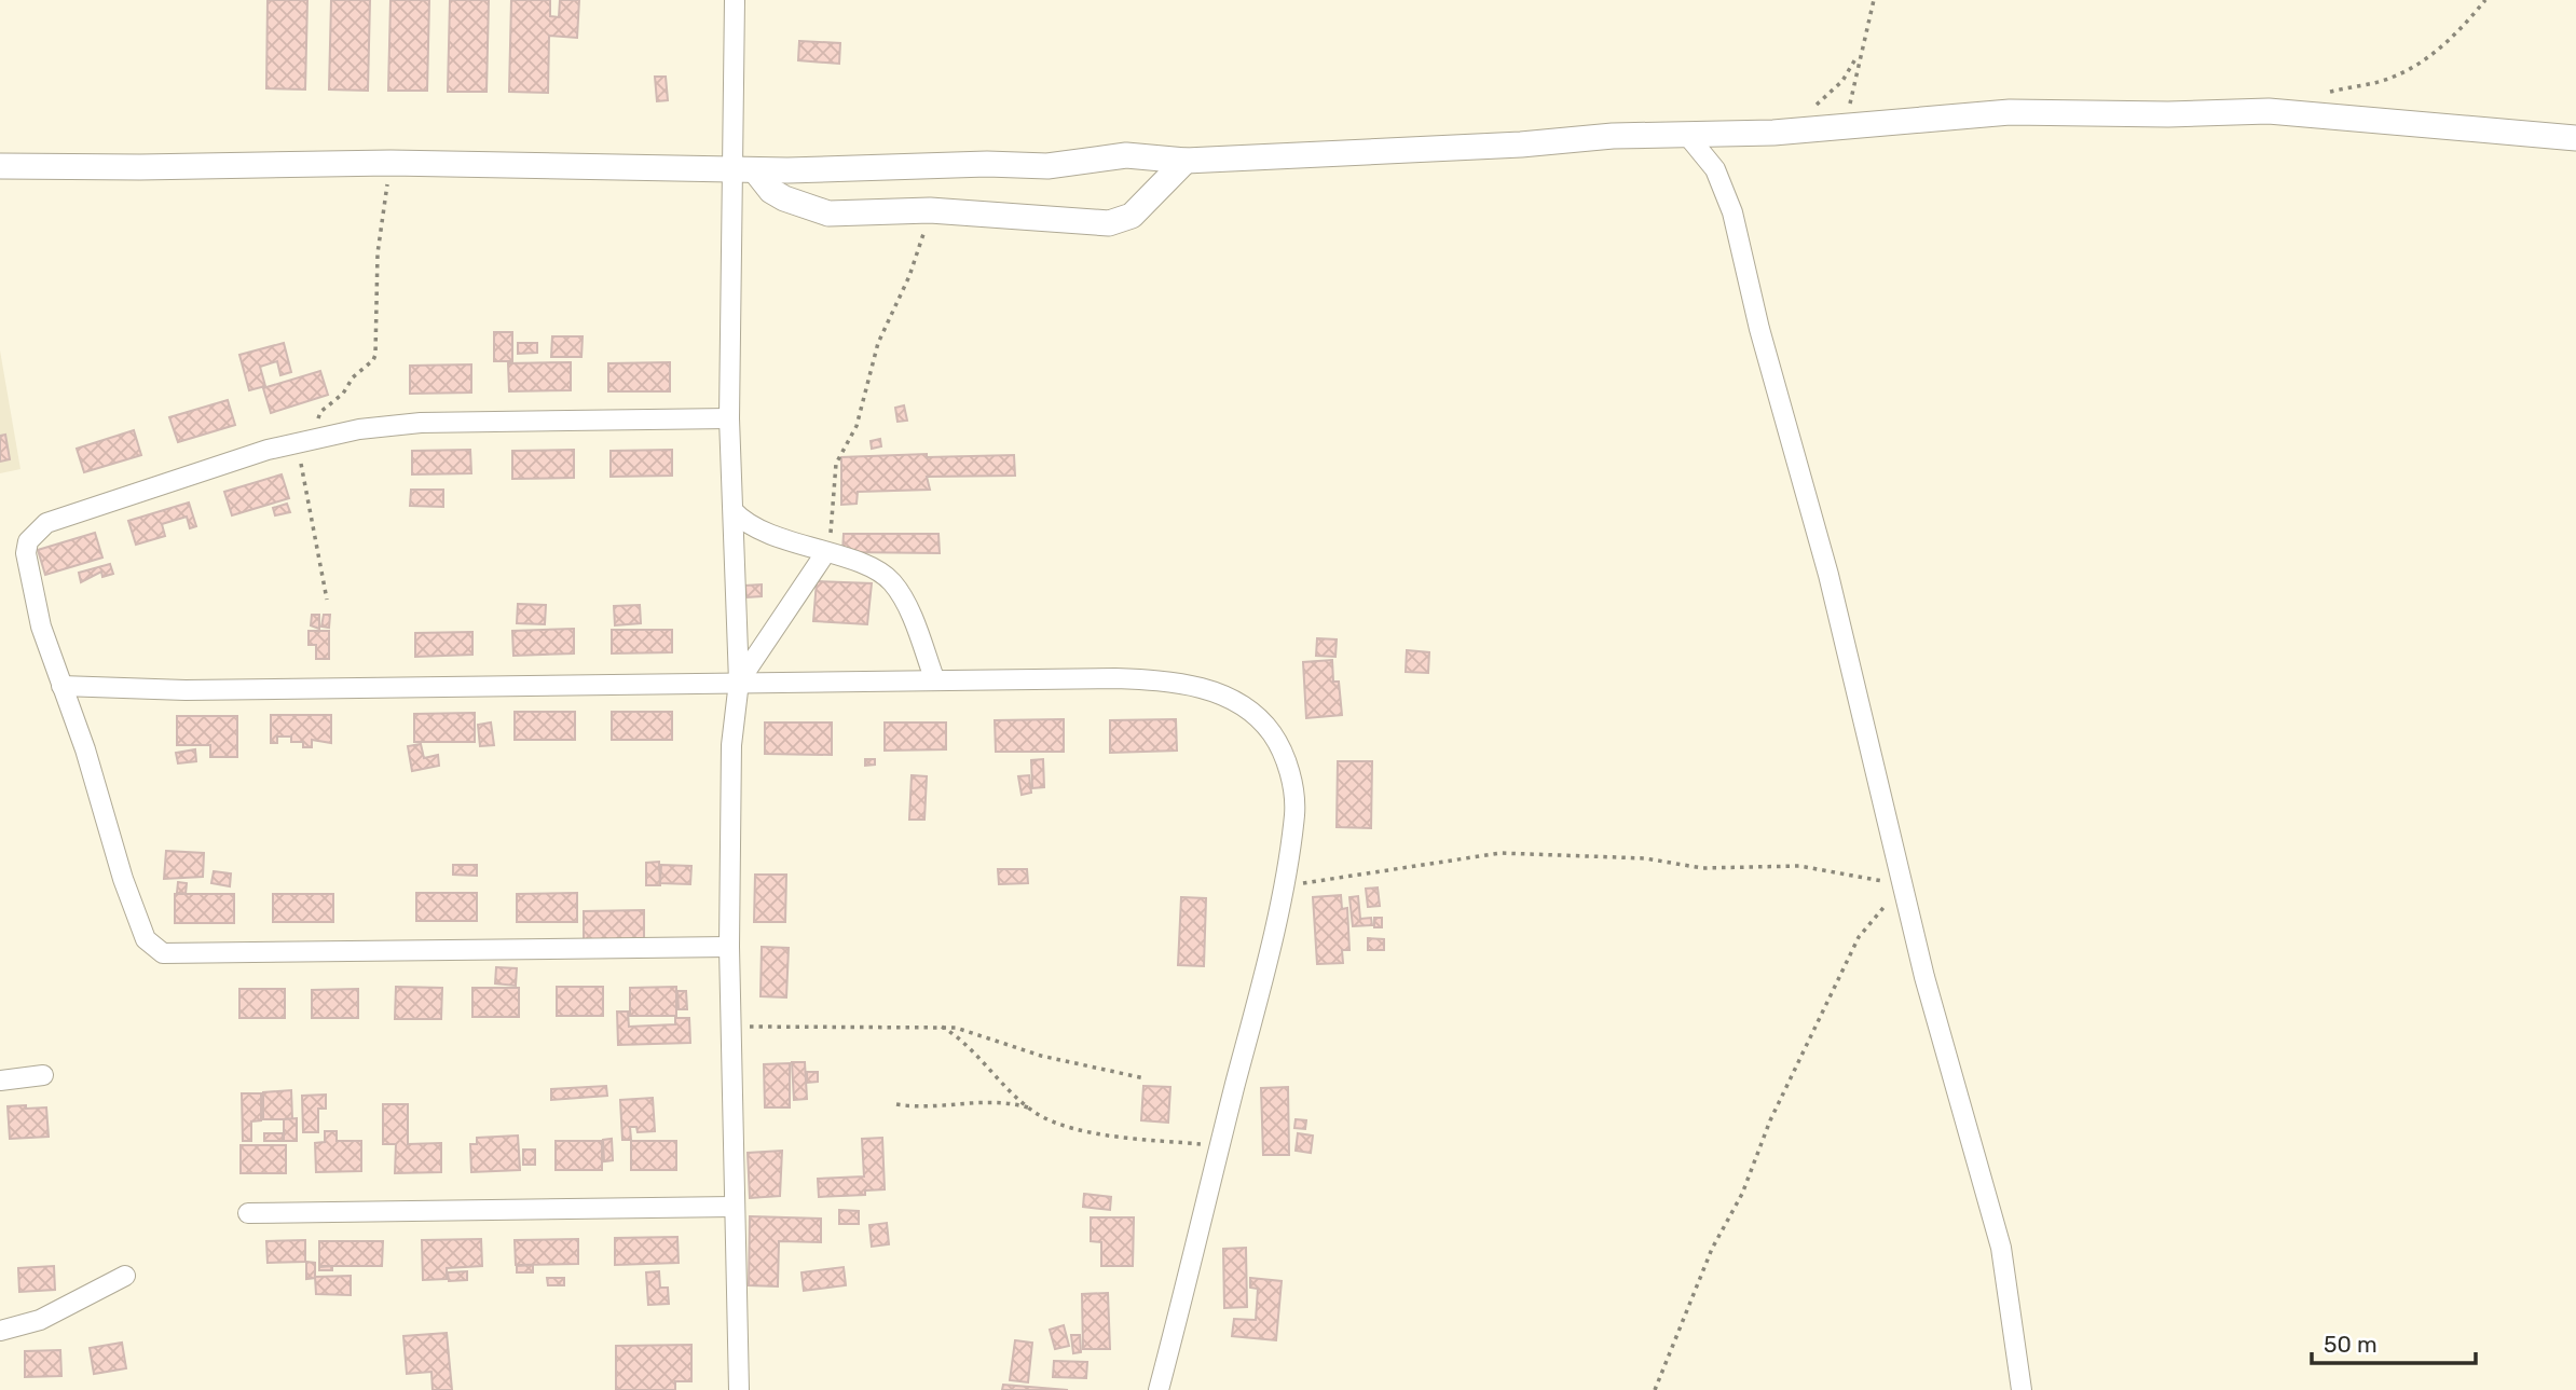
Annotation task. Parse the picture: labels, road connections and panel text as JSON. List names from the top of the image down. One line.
{"scale_bar":"50 m"}
